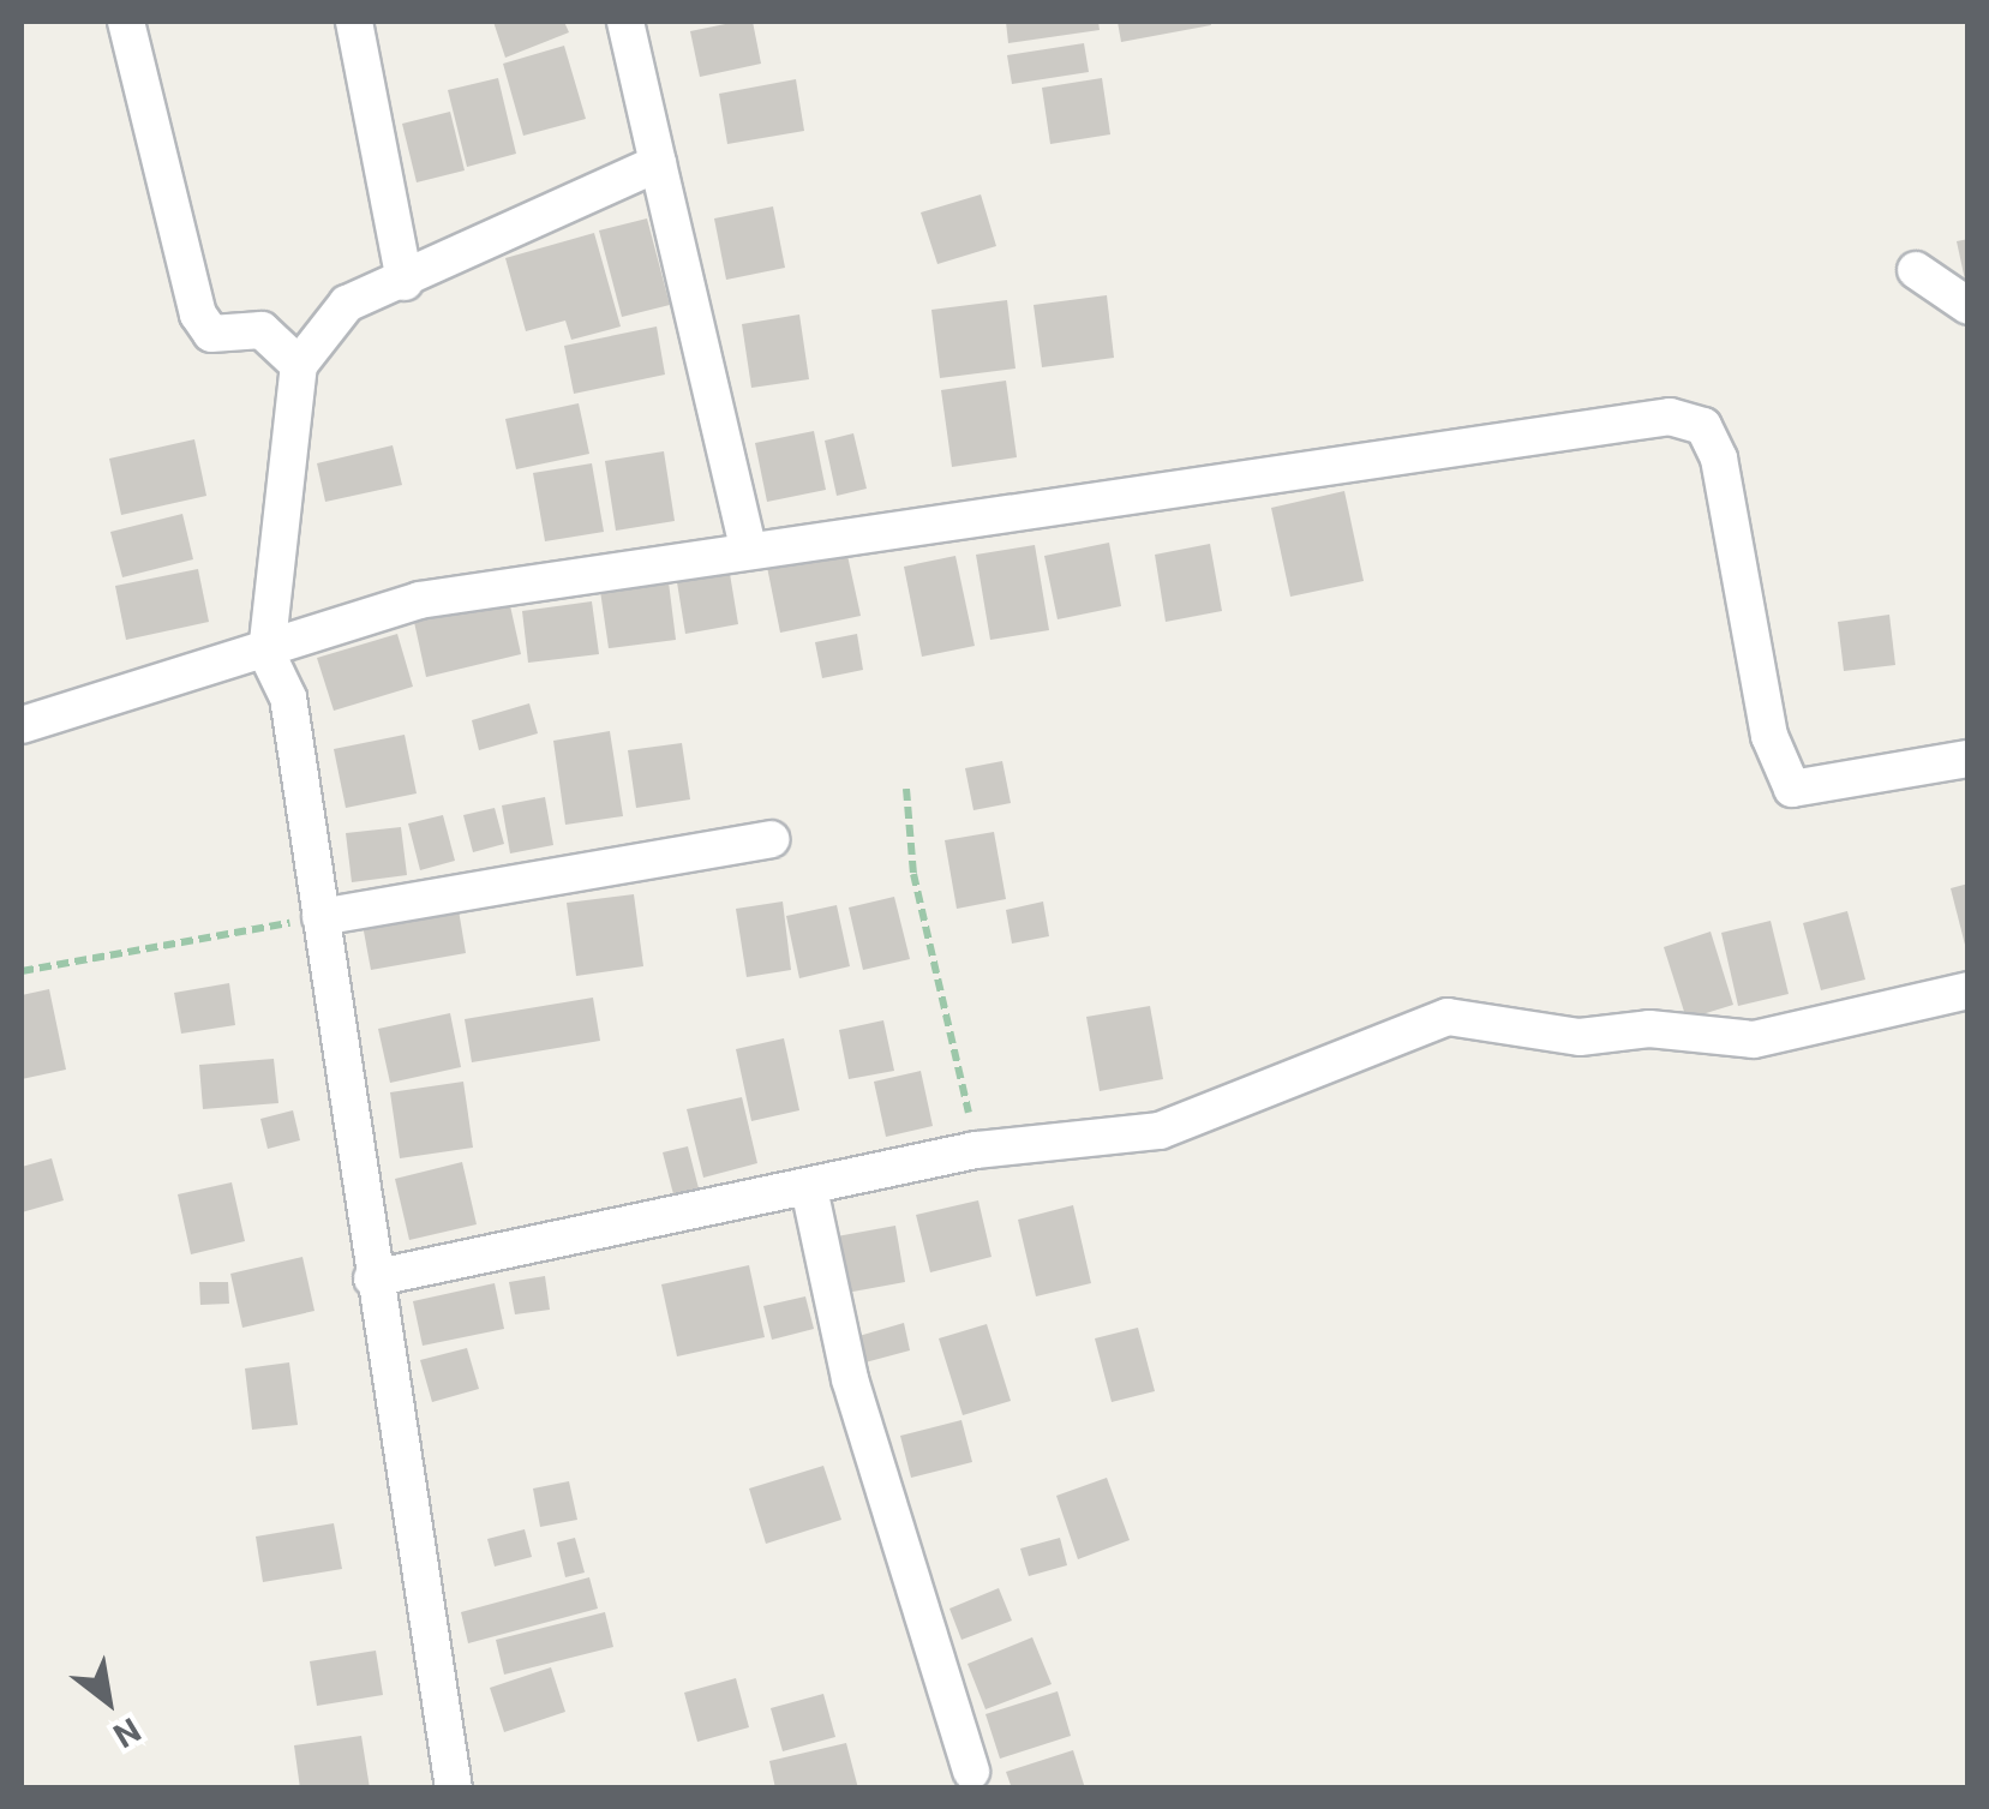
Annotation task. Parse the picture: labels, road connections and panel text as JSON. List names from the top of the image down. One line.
{"north":"bottom right"}
